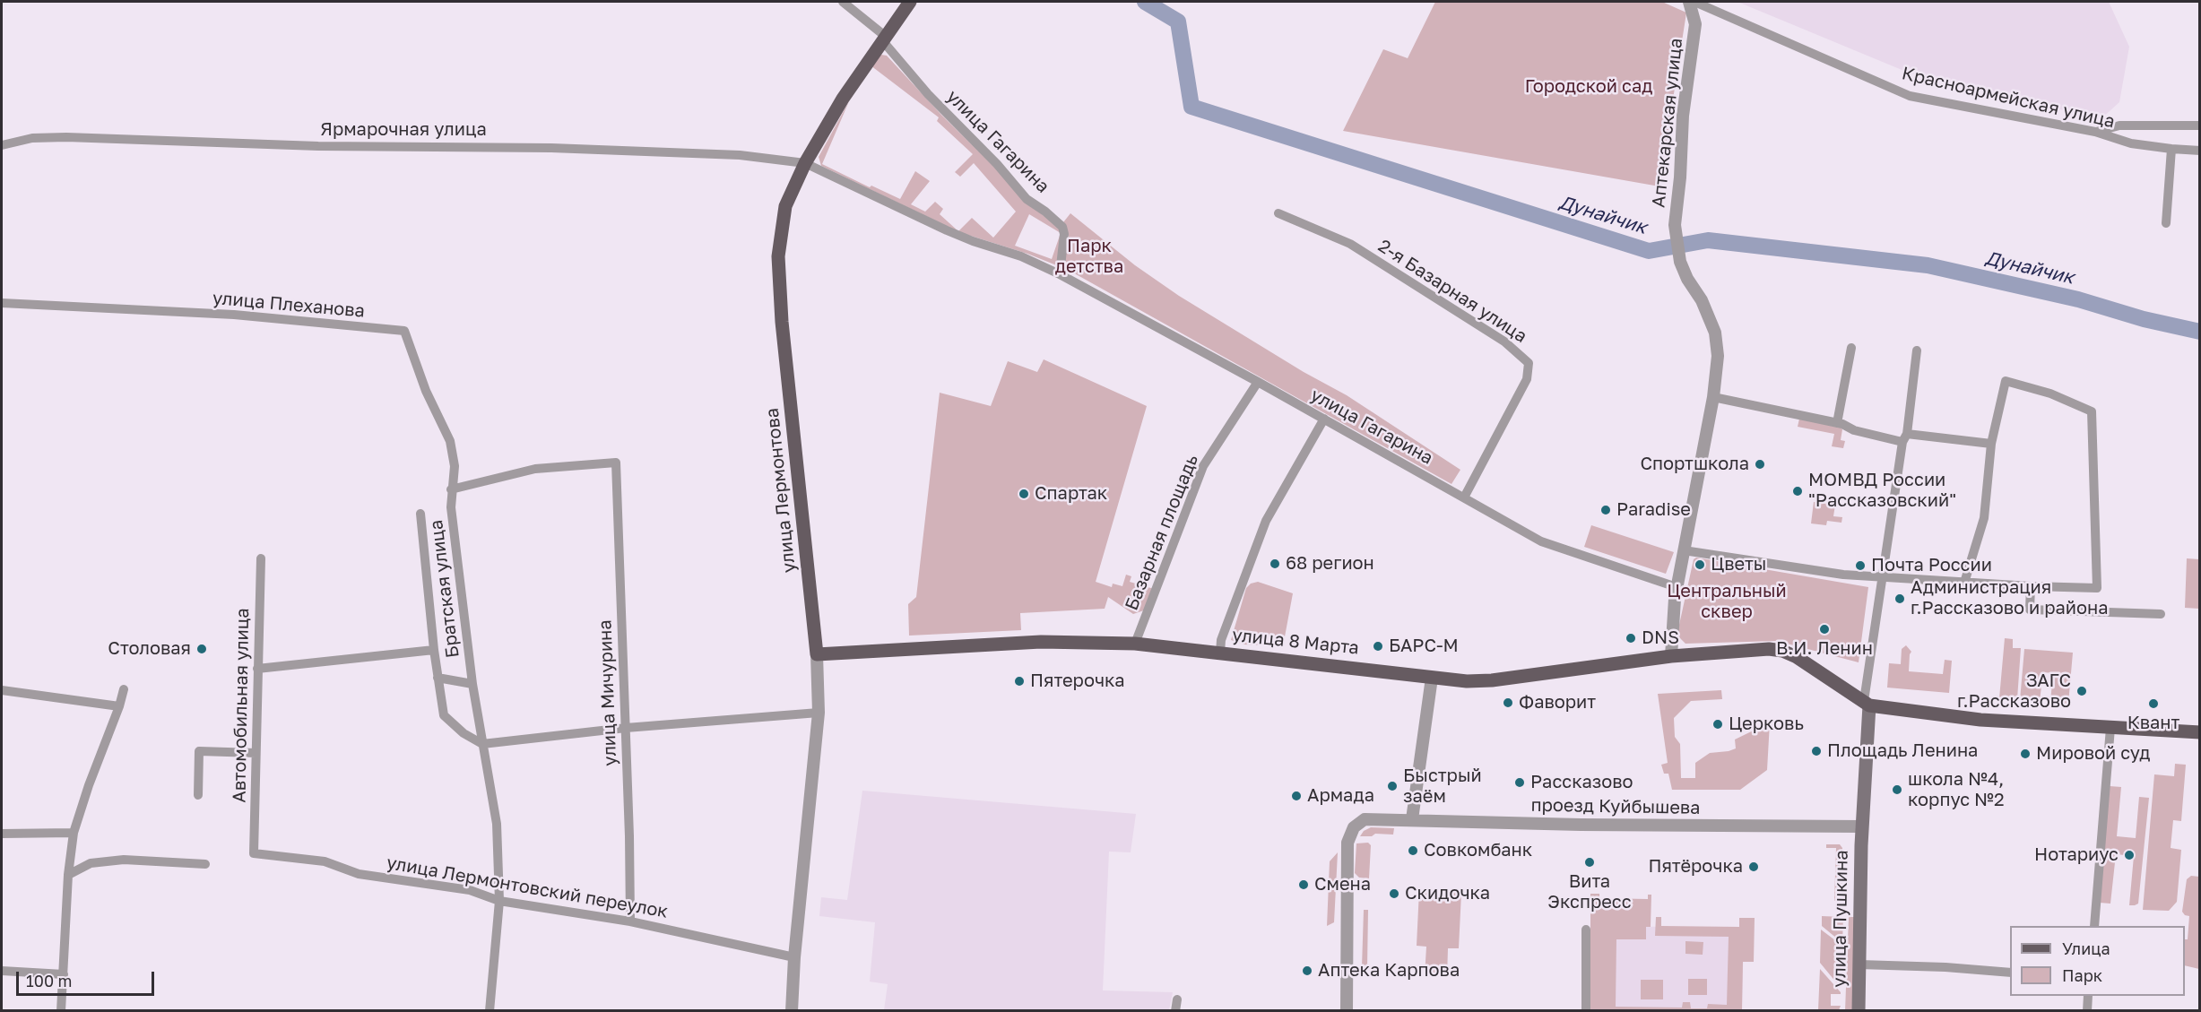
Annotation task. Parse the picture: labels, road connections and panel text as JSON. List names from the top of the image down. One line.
{"streets":{"main road":["улица Лермонтова","улица 8 Марта","улица Пушкина"],"street":["Красноармейская улица","Аптекарская улица","Ярмарочная улица","улица Гагарина","2-я Базарная улица","улица Плеханова","Базарная площадь","Братская улица","улица Мичурина","Автомобильная улица","проезд Куйбышева","улица Лермонтовский переулок"]},"crossings":[["Аптекарская улица","улица Гагарина"],["Аптекарская улица","улица 8 Марта"],["Ярмарочная улица","улица Гагарина"],["Ярмарочная улица","улица Лермонтова"],["улица Гагарина","2-я Базарная улица"],["улица Гагарина","улица Лермонтова"],["улица Гагарина","Базарная площадь"],["улица Плеханова","Братская улица"],["улица Плеханова","улица Мичурина"],["улица Лермонтова","улица 8 Марта"],["улица Лермонтова","улица Лермонтовский переулок"],["Базарная площадь","улица 8 Марта"],["Братская улица","улица Мичурина"],["Братская улица","улица Лермонтовский переулок"],["улица Мичурина","улица Лермонтовский переулок"],["Автомобильная улица","улица Лермонтовский переулок"],["проезд Куйбышева","улица Пушкина"]],"water":["Дунайчик"],"parks":["Городской сад","Парк детства","Центральный сквер"],"places":["Спортшкола","МОМВД России \"Рассказовский\"","Спартак","Paradise","68 регион","Цветы","Почта России","Администрация г.Рассказово и района","В.И. Ленин","DNS","БАРС-М","Столовая","Пятерочка","ЗАГС г.Рассказово","Фаворит","Квант","Церковь","Площадь Ленина","Мировой суд","Рассказово","Быстрый заём","школа №4, корпус №2","Армада","Совкомбанк","Нотариус","Вита Экспресс","Пятёрочка","Смена","Скидочка","Аптека Карпова"],"legend":["Улица","Парк"],"scale_bar":"100 m"}
